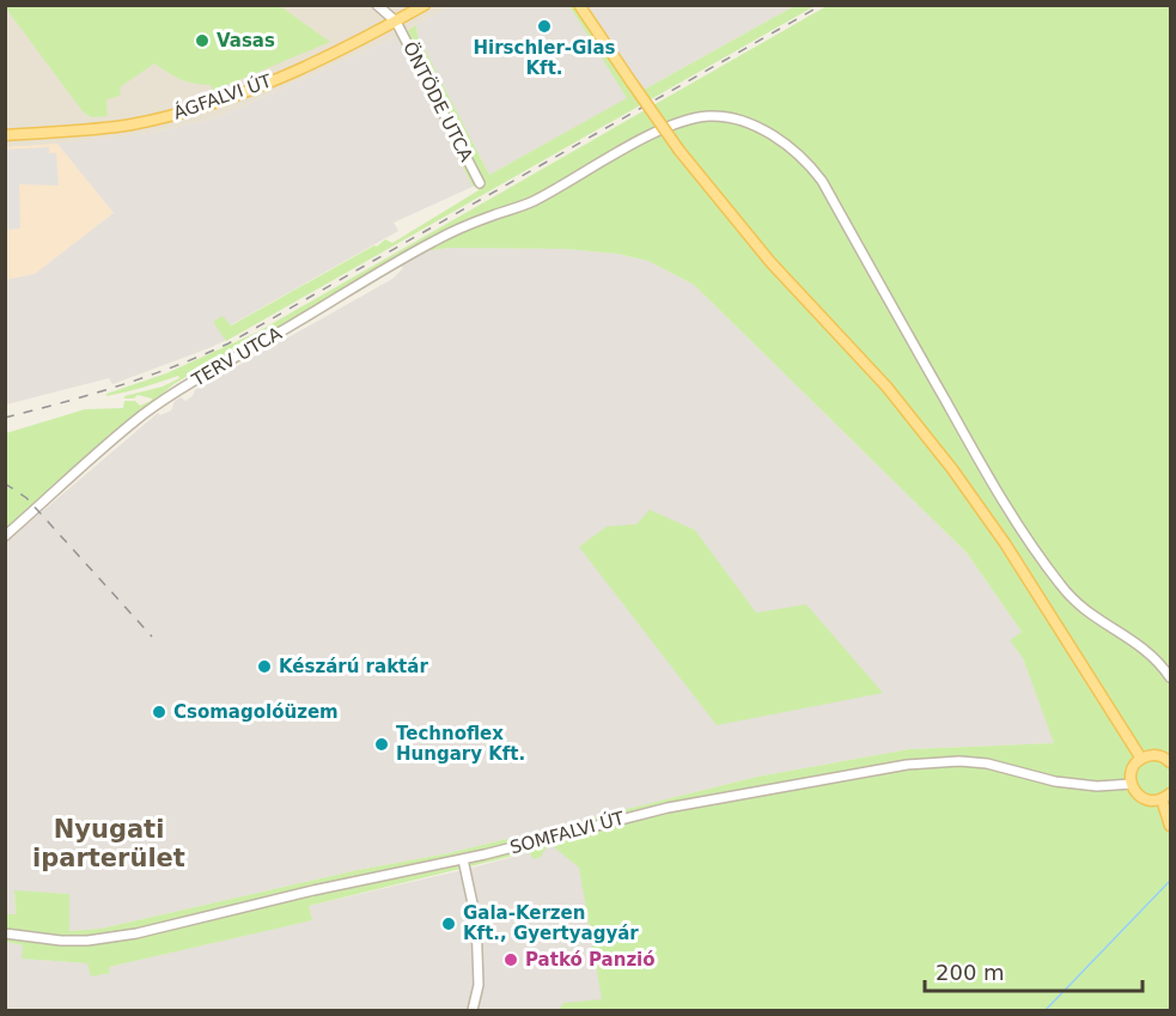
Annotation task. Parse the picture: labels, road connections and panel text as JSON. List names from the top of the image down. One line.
{"streets":{"main road":["ÁGFALVI ÚT"],"street":["ÖNTÖDE UTCA","TERV UTCA","SOMFALVI ÚT"]},"crossings":[["ÁGFALVI ÚT","ÖNTÖDE UTCA"]],"districts":["Nyugati iparterület"],"places":["Hirschler-Glas Kft.","Vasas","Készárú raktár","Csomagolóüzem","Technoflex Hungary Kft.","Gala-Kerzen Kft., Gyertyagyár","Patkó Panzió"],"scale_bar":"200 m"}
